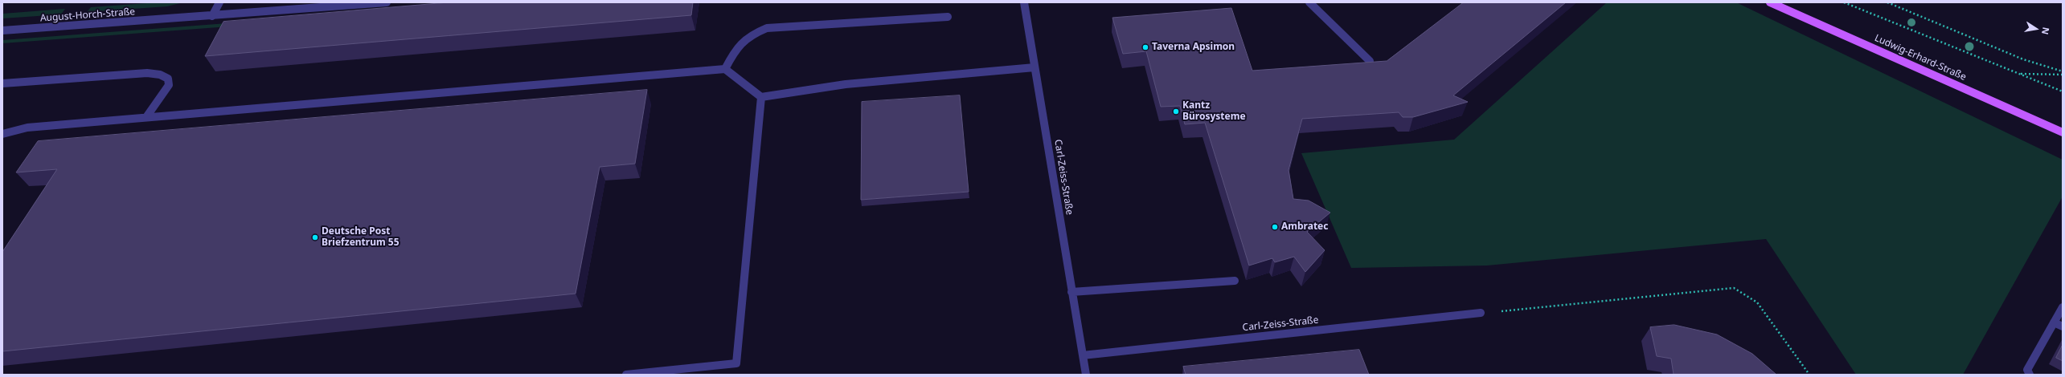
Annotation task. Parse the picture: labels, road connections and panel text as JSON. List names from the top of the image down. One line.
{"streets":{"main road":["Ludwig-Erhard-Straße"],"street":["August-Horch-Straße","Carl-Zeiss-Straße"]},"places":["Taverna Apsimon","Kantz Bürosysteme","Ambratec","Deutsche Post Briefzentrum 55"],"north":"right"}
